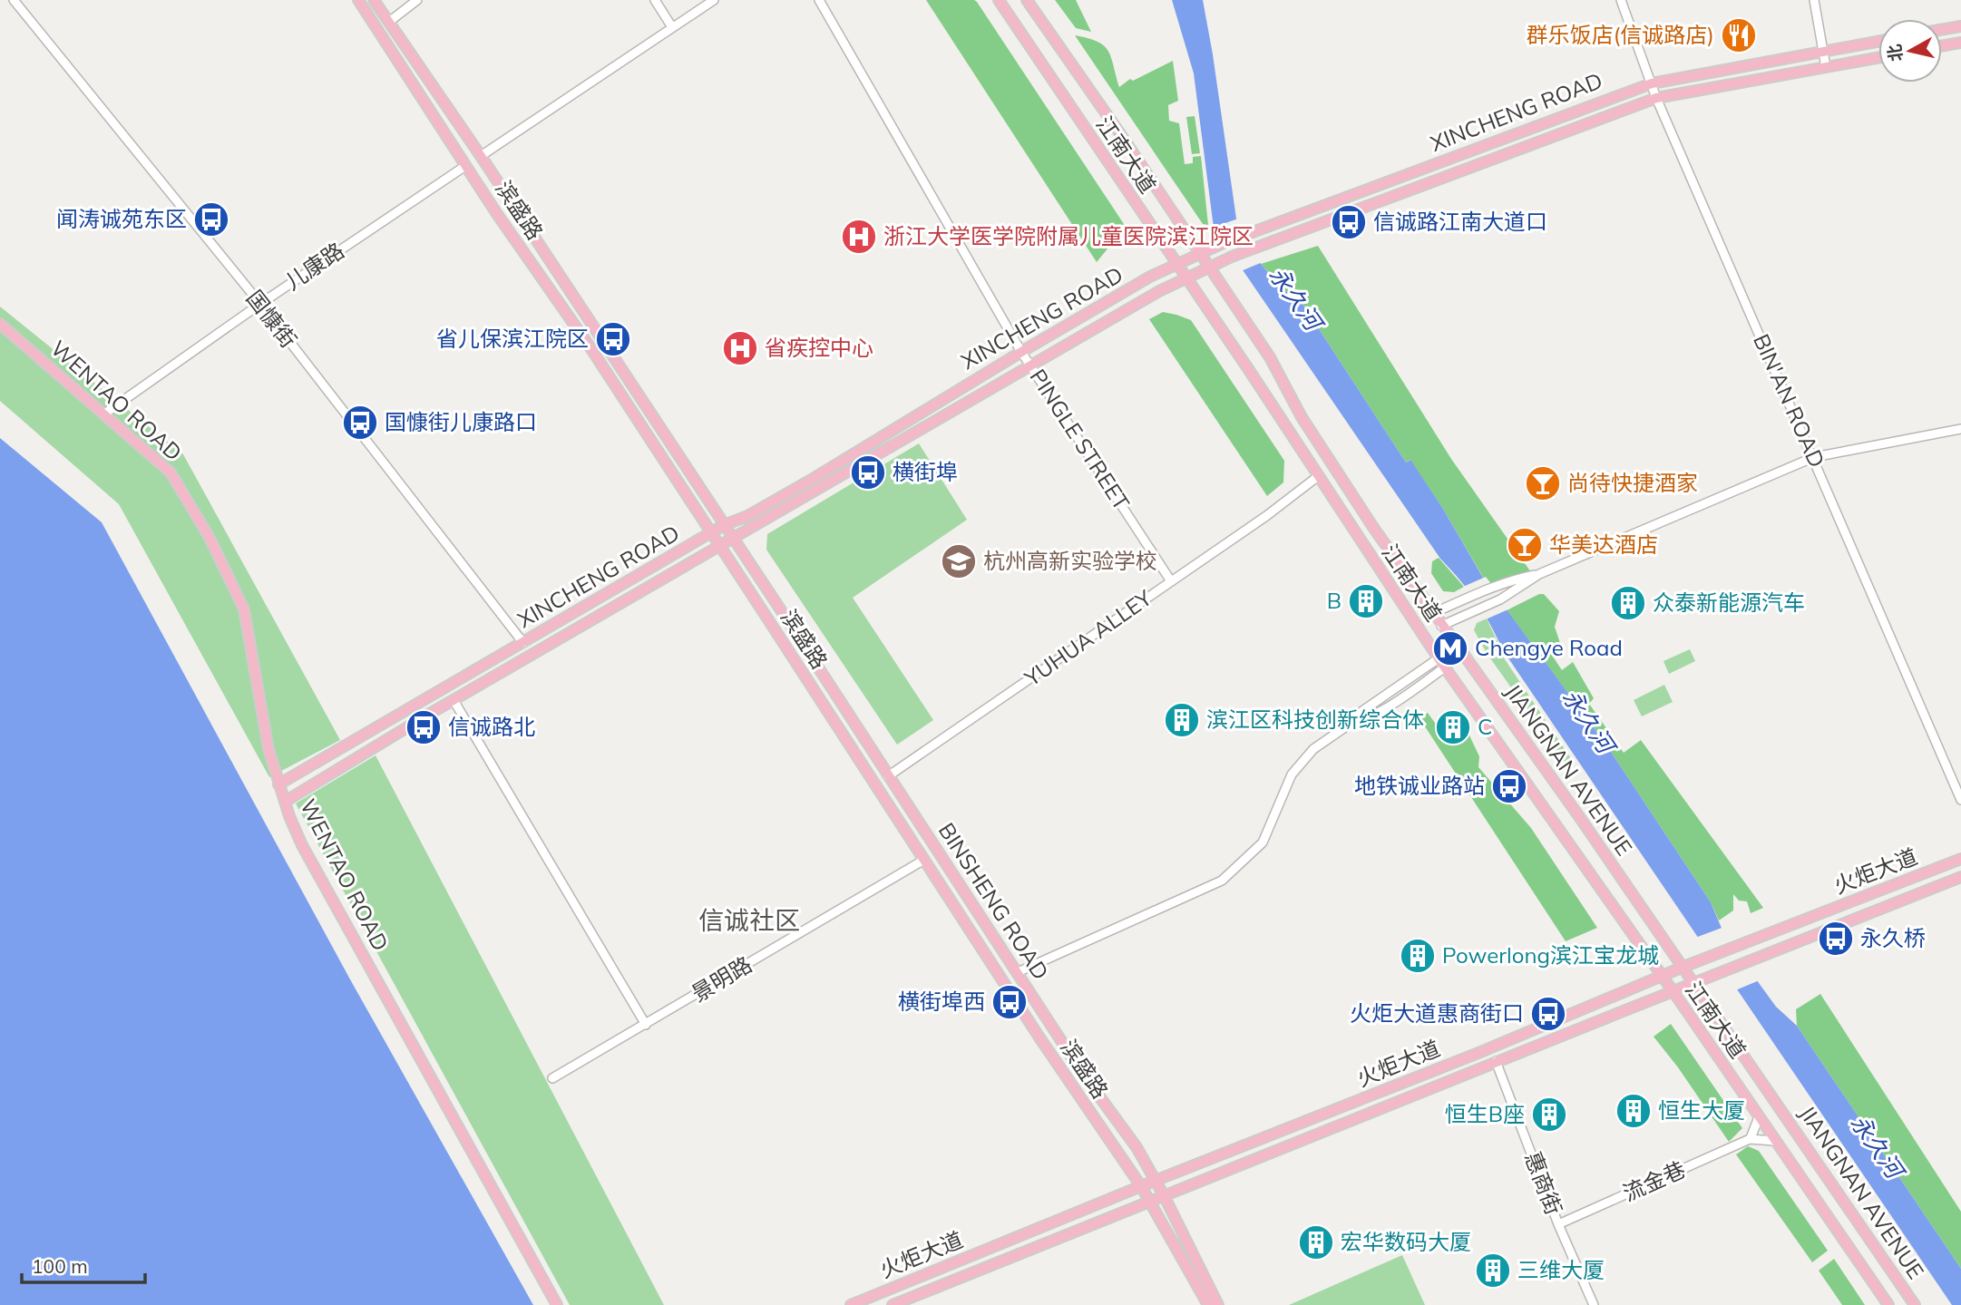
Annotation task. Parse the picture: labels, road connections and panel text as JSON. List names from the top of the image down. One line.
{"streets":{"main road":["XINCHENG ROAD","江南大道","滨盛路","WENTAO ROAD","JIANGNAN AVENUE","火炬大道","BINSHENG ROAD"],"street":["儿康路","国慷街","BIN'AN ROAD","PINGLE STREET","YUHUA ALLEY","景明路","流金巷","惠商街"]},"crossings":[["XINCHENG ROAD","江南大道"],["XINCHENG ROAD","滨盛路"],["XINCHENG ROAD","国慷街"],["XINCHENG ROAD","WENTAO ROAD"],["XINCHENG ROAD","BIN'AN ROAD"],["XINCHENG ROAD","PINGLE STREET"],["XINCHENG ROAD","JIANGNAN AVENUE"],["XINCHENG ROAD","BINSHENG ROAD"],["江南大道","YUHUA ALLEY"],["江南大道","火炬大道"],["滨盛路","儿康路"],["滨盛路","火炬大道"],["滨盛路","BINSHENG ROAD"],["滨盛路","景明路"],["儿康路","国慷街"],["儿康路","WENTAO ROAD"],["PINGLE STREET","YUHUA ALLEY"],["YUHUA ALLEY","BINSHENG ROAD"],["JIANGNAN AVENUE","火炬大道"],["火炬大道","BINSHENG ROAD"],["火炬大道","惠商街"],["流金巷","惠商街"]],"districts":["信诚社区"],"water":["永久河"],"places":{"restaurant":["群乐饭店(信诚路店)"],"bus stop":["闻涛诚苑东区","信诚路江南大道口","省儿保滨江院区","国慷街儿康路口","横街埠","信诚路北","地铁诚业路站","永久桥","横街埠西","火炬大道惠商街口"],"hospital":["浙江大学医学院附属儿童医院滨江院区","省疾控中心"],"bar":["尚待快捷酒家","华美达酒店"],"school or university":["杭州高新实验学校"],"building":["B","众泰新能源汽车","滨江区科技创新综合体","C","Powerlong滨江宝龙城","恒生大厦","恒生B座","宏华数码大厦","三维大厦"],"metro station":["Chengye Road"]},"scale_bar":"100 m","north":"left"}
